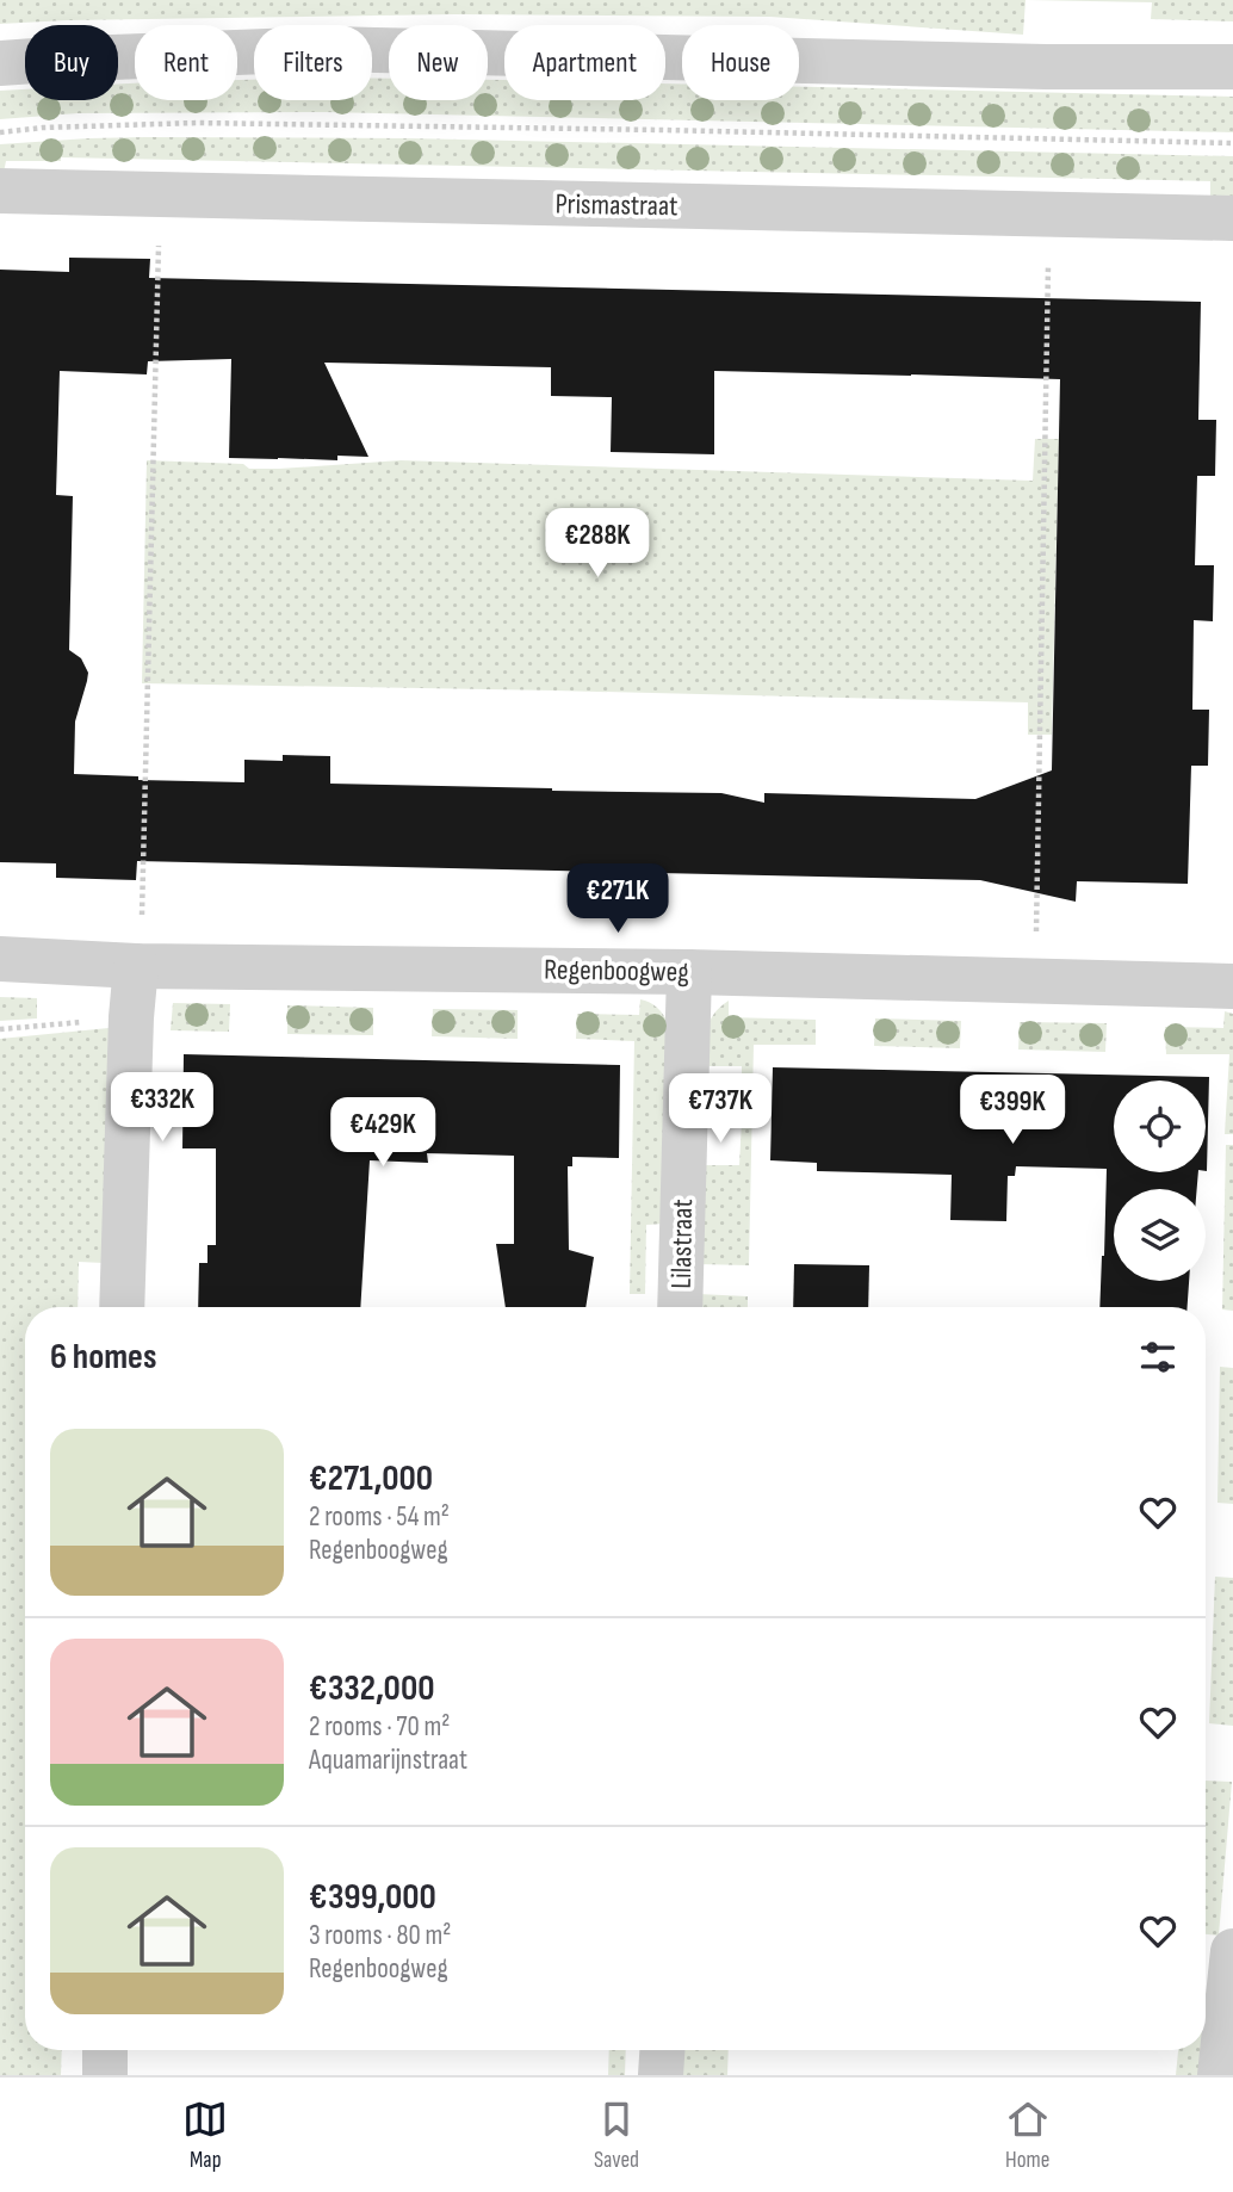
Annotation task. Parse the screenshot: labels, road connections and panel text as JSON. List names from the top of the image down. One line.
{"streets":{"street":["Prismastraat","Regenboogweg","Lilastraat"]},"crossings":[["Regenboogweg","Lilastraat"]],"page":{"chip":["Buy","Rent","Filters","New","Apartment","House"],"price":["€288K","€271K","€332K","€737K","€399K","€429K"],"heading":"6 homes","list":[{"name":"€271,000","note":"2 rooms · 54 m² · Regenboogweg"},{"name":"€332,000","note":"2 rooms · 70 m² · Aquamarijnstraat"},{"name":"€399,000","note":"3 rooms · 80 m² · Regenboogweg"}],"tabs":["Map","Saved","Home"]}}
